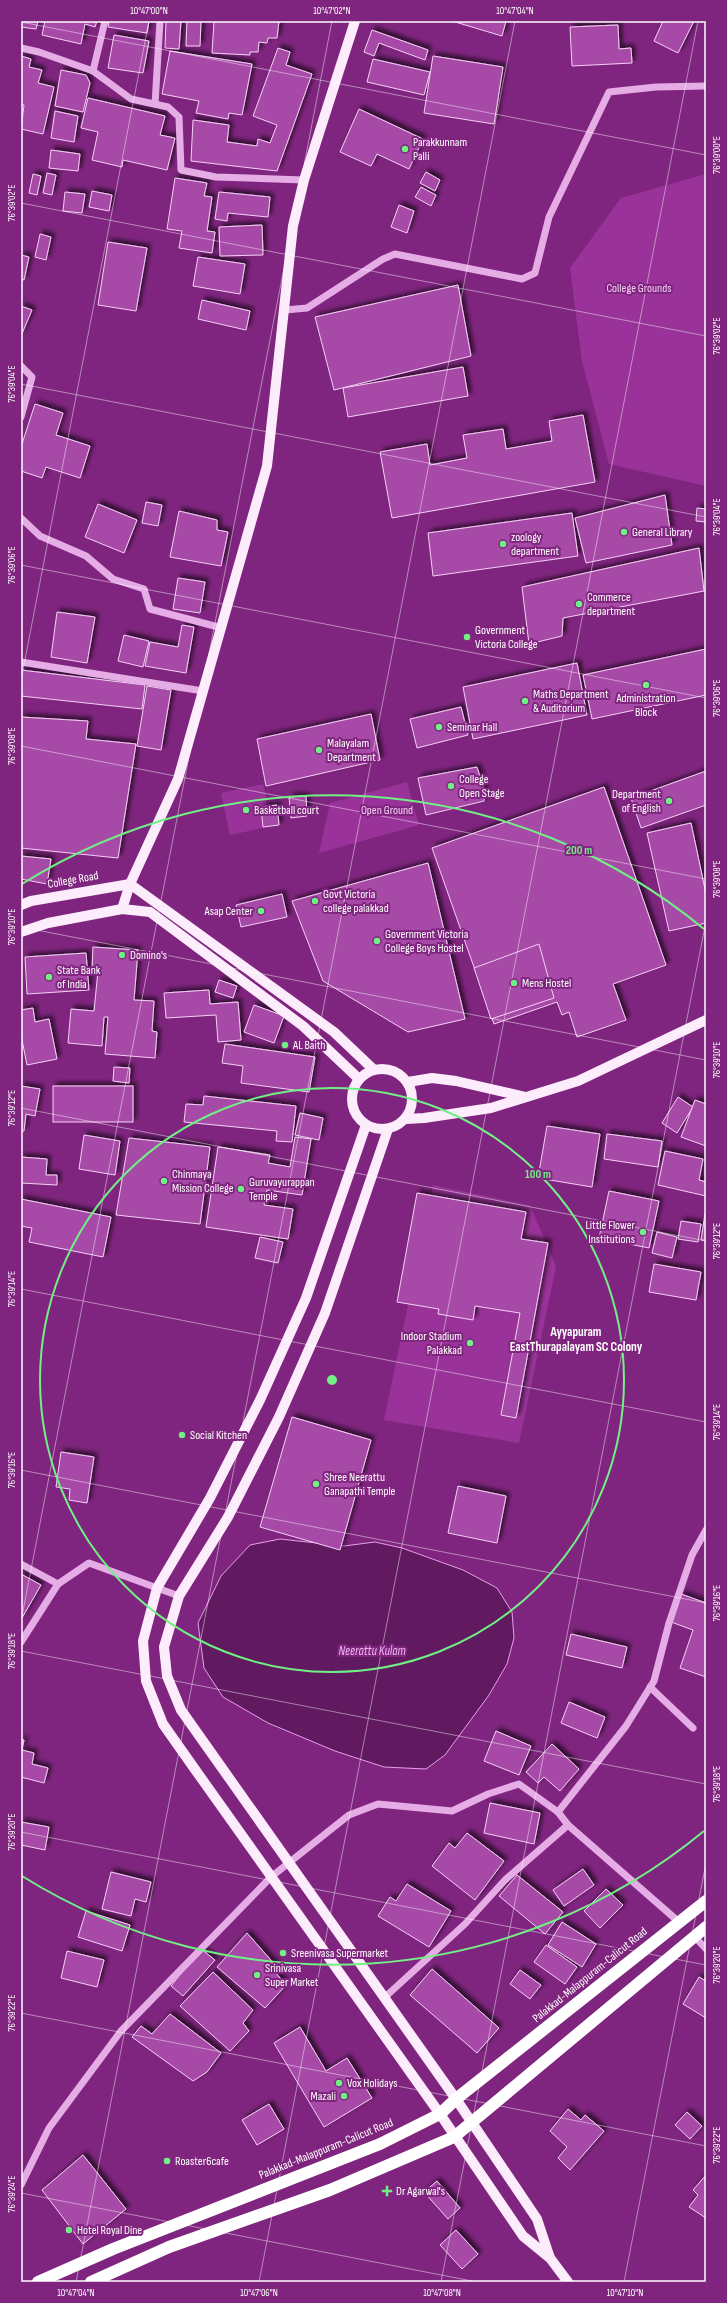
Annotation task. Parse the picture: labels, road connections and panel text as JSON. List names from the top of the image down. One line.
{"streets":{"highway":["Palakkad-Malappuram-Calicut Road"],"main road":["College Road"]},"districts":["Ayyapuram EastThurapalayam SC Colony"],"water":["Neerattu Kulam"],"parks":["College Grounds","Open Ground"],"places":{"other":["Parakkunnam Palli","General Library","zoology department","Commerce department","Government Victoria College","Administration Block","Maths Department & Auditorium","Seminar Hall","Malayalam Department","College Open Stage","Department of English","Basketball court","Govt Victoria college palakkad","Asap Center","Government Victoria College Boys Hostel","Domino's","State Bank of India","Mens Hostel","AL Baith","Chinmaya Mission College","Guruvayurappan Temple","Little Flower Institutions","Indoor Stadium Palakkad","Social Kitchen","Shree Neerattu Ganapathi Temple","Sreenivasa Supermarket","Srinivasa Super Market","Vox Holidays","Mazali","Roaster6cafe","Hotel Royal Dine"],"health":["Dr Agarwal's"]},"coordinates":["10°47'00\"N","10°47'02\"N","10°47'04\"N","76°39'00\"E","76°39'02\"E","76°39'04\"E","76°39'06\"E","76°39'08\"E","76°39'10\"E","76°39'12\"E","76°39'14\"E","76°39'16\"E","76°39'18\"E","76°39'20\"E","76°39'22\"E","76°39'24\"E","10°47'06\"N","10°47'08\"N","10°47'10\"N"],"rings":["200 m","100 m"]}
